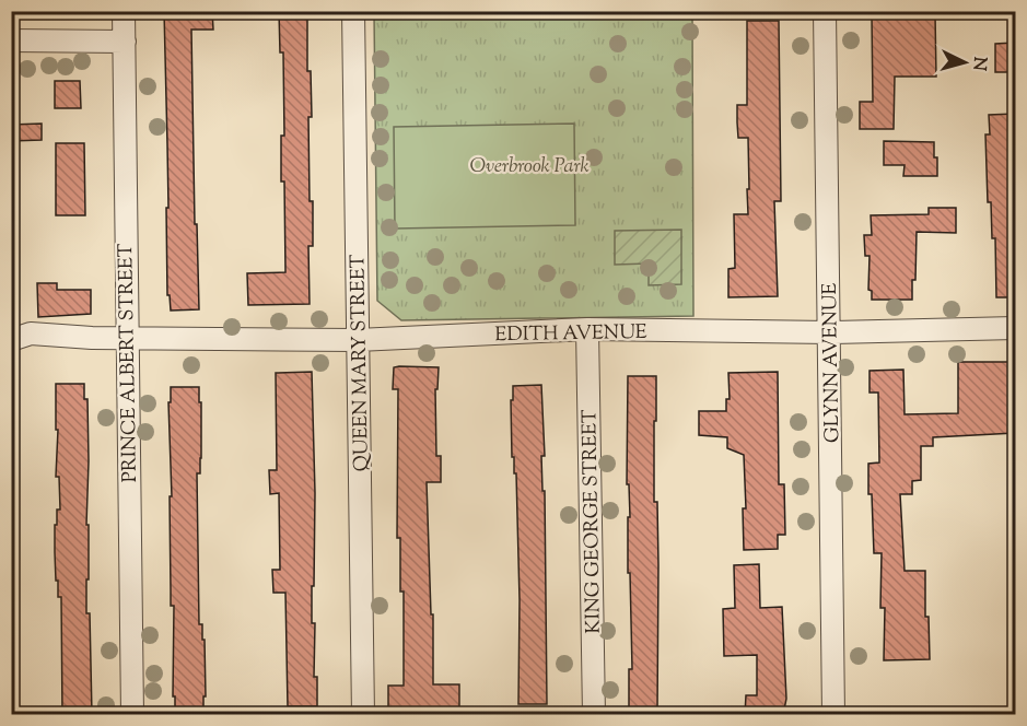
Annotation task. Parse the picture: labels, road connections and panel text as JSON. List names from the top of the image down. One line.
{"streets":{"street":["EDITH AVENUE","PRINCE ALBERT STREET","QUEEN MARY STREET","GLYNN AVENUE","KING GEORGE STREET"]},"crossings":[["EDITH AVENUE","PRINCE ALBERT STREET"],["EDITH AVENUE","QUEEN MARY STREET"],["EDITH AVENUE","GLYNN AVENUE"],["EDITH AVENUE","KING GEORGE STREET"]],"parks":["Overbrook Park"],"north":"right"}
